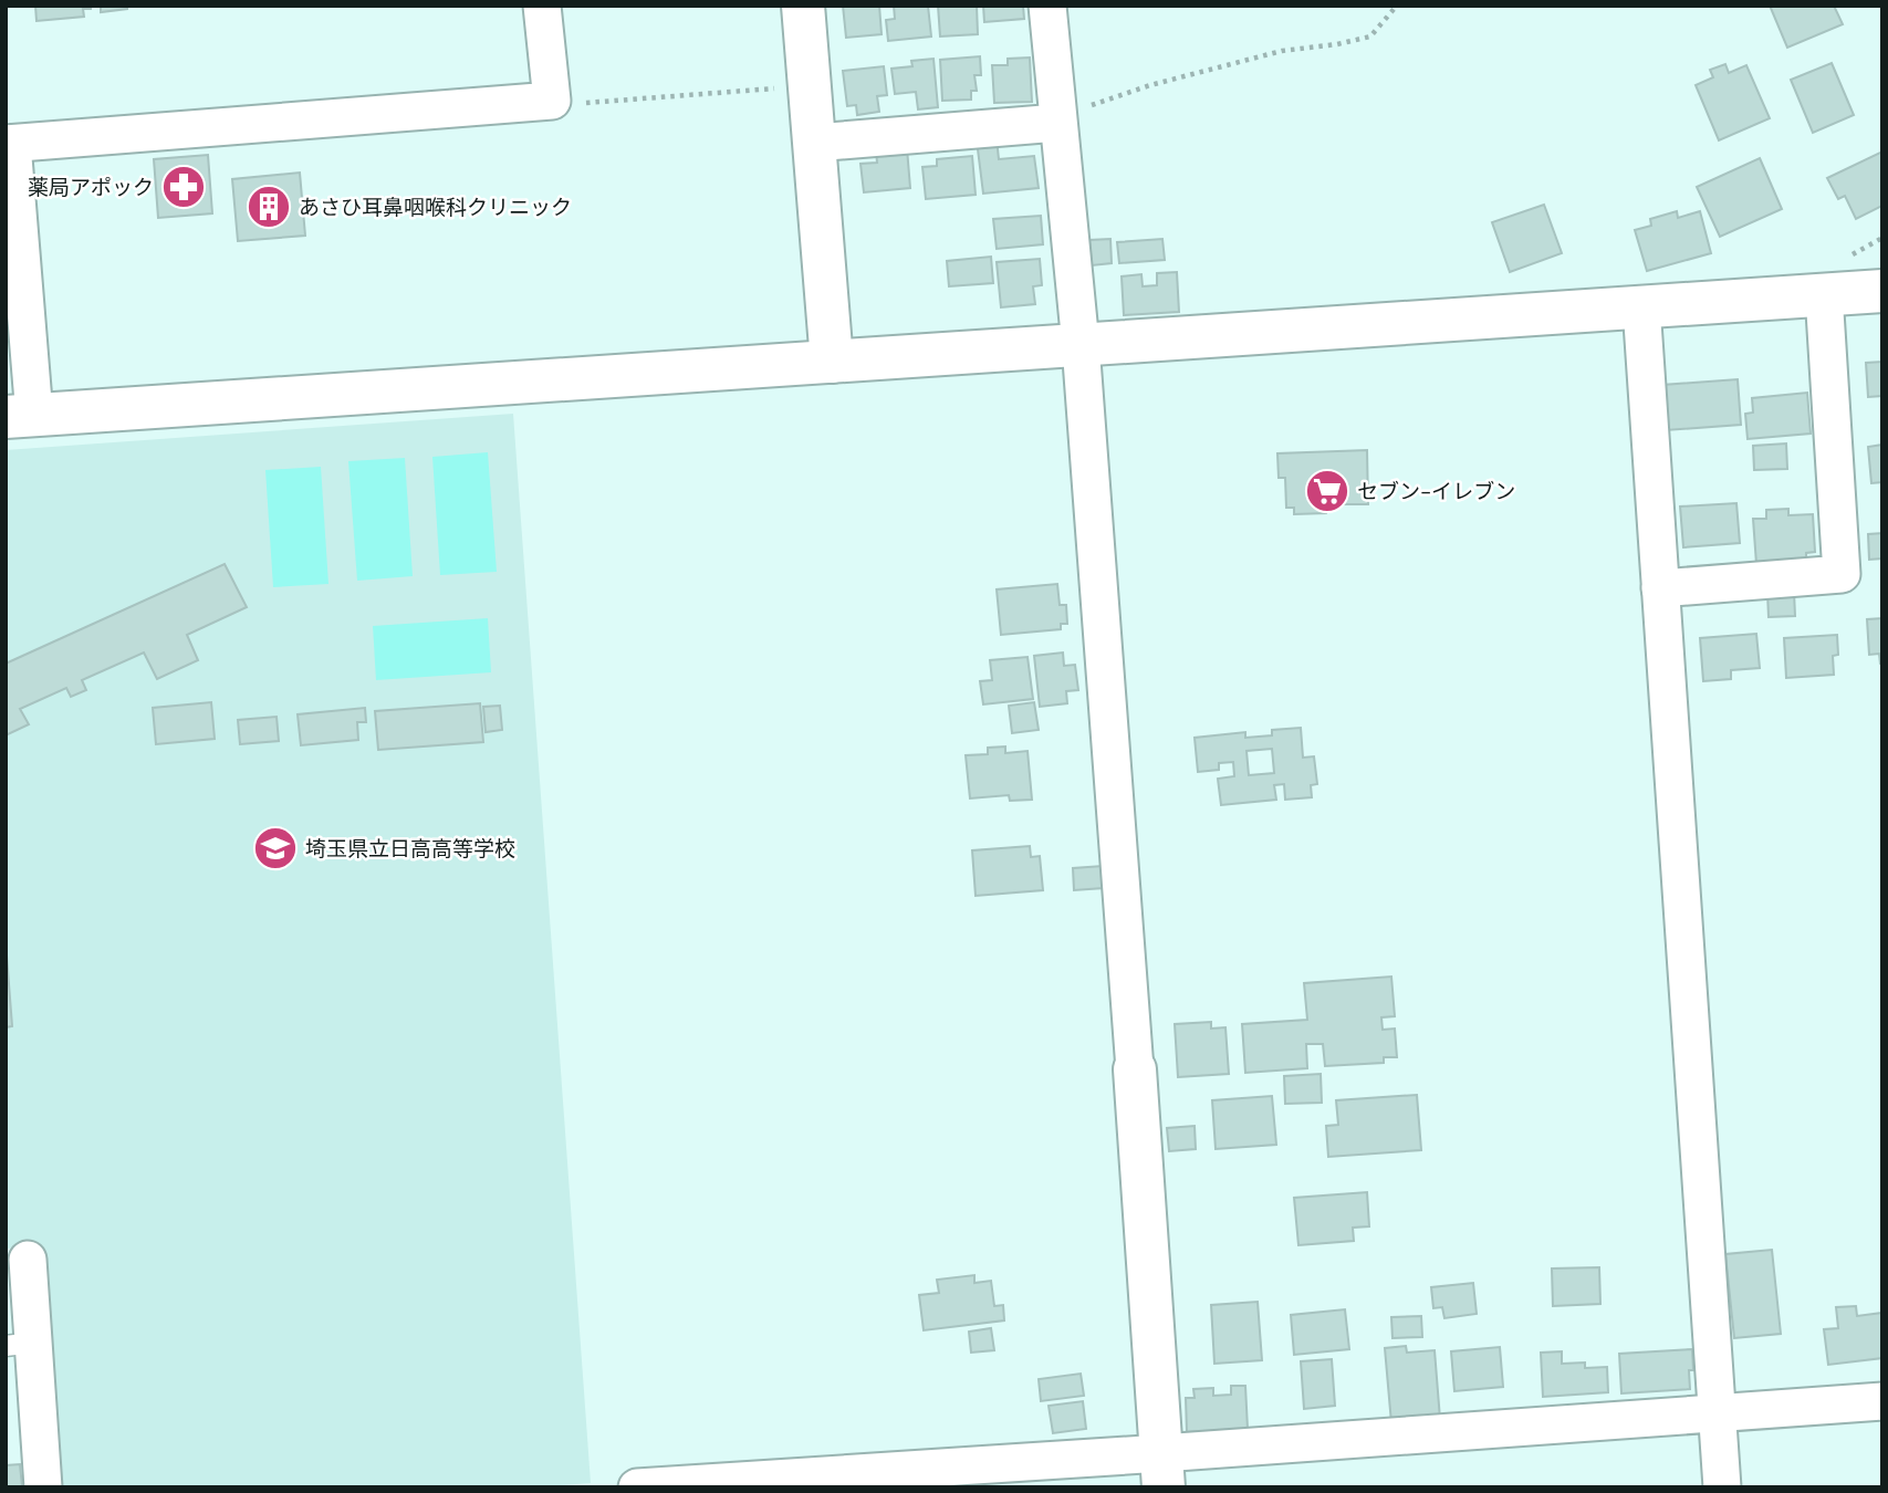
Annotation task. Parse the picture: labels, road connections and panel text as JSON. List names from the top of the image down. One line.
{"places":{"pharmacy":["薬局アポック"],"building":["あさひ耳鼻咽喉科クリニック"],"supermarket":["セブン-イレブン"],"school or university":["埼玉県立日高高等学校"]}}
